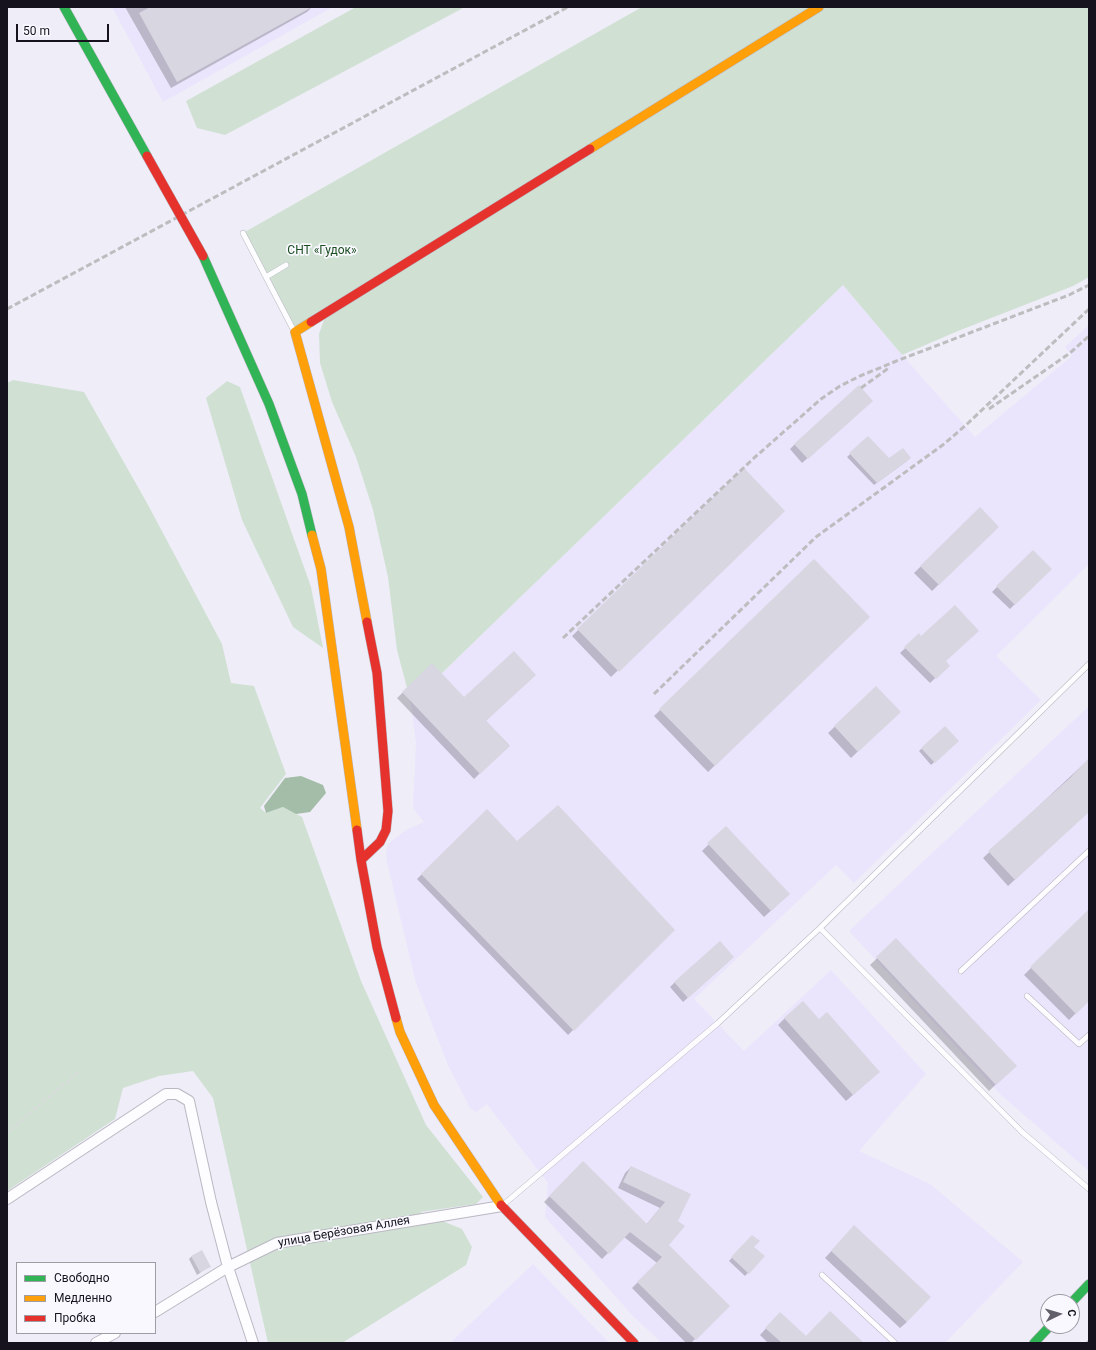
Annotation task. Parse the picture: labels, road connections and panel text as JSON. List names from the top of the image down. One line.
{"streets":{"street":["улица Берёзовая Аллея"]},"parks":["СНТ «Гудок»"],"legend":["Свободно","Медленно","Пробка"],"scale_bar":"50 m","north":"right"}
